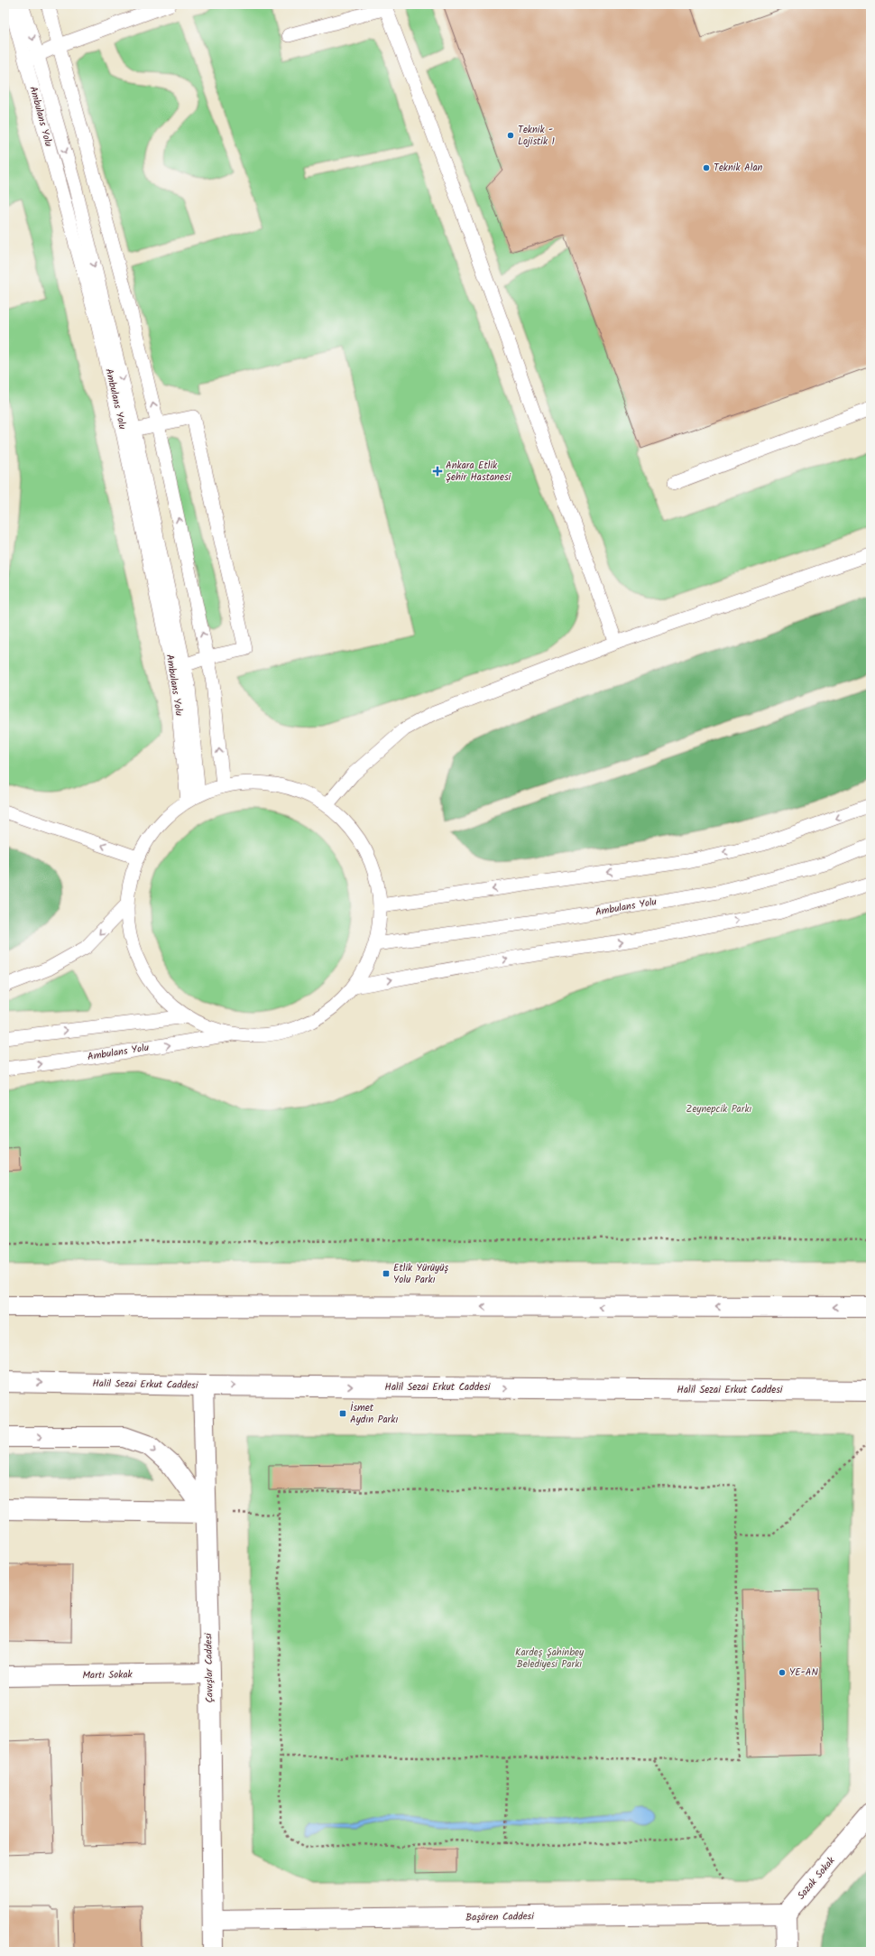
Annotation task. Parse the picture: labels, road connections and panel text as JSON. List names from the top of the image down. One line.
{"streets":{"street":["Halil Sezai Erkut Caddesi","Çavuşlar Caddesi","Martı Sokak","Sazak Sokak","Başören Caddesi"],"lane":["Ambulans Yolu"]},"crossings":[["Halil Sezai Erkut Caddesi","Çavuşlar Caddesi"],["Çavuşlar Caddesi","Martı Sokak"],["Çavuşlar Caddesi","Başören Caddesi"],["Sazak Sokak","Başören Caddesi"]],"parks":["Zeynepcik Parkı","Kardeş Şahinbey Belediyesi Parkı"],"places":{"other":["Teknik - Lojistik 1","Teknik Alan","YE-AN"],"health":["Ankara Etlik Şehir Hastanesi"],"transit":["Etlik Yürüyüş Yolu Parkı","İsmet Aydın Parkı"]}}
